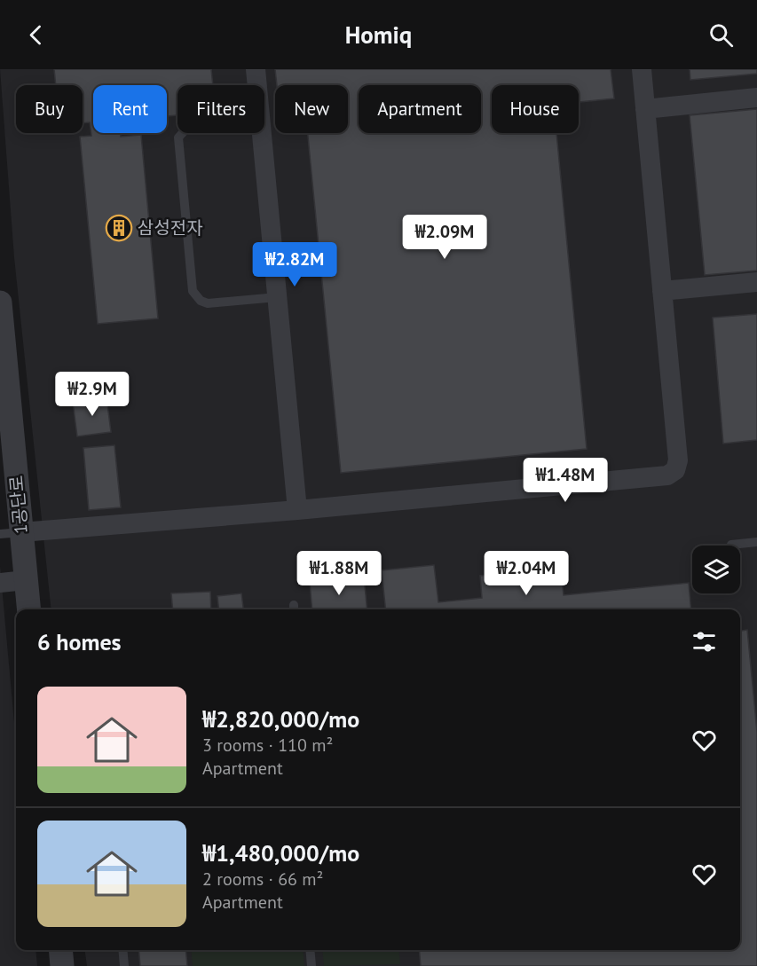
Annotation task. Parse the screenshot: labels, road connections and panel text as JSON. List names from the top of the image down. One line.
{"streets":{"street":["1공단로"]},"places":{"building":["삼성전자"]},"page":{"header":"Homiq","chip":["Buy","Rent","Filters","New","Apartment","House"],"price":["₩2.09M","₩2.82M","₩2.9M","₩1.48M","₩1.88M","₩2.04M"],"heading":"6 homes","list":[{"name":"₩2,820,000/mo","note":"3 rooms · 110 m² · Apartment"},{"name":"₩1,480,000/mo","note":"2 rooms · 66 m² · Apartment"}]}}
